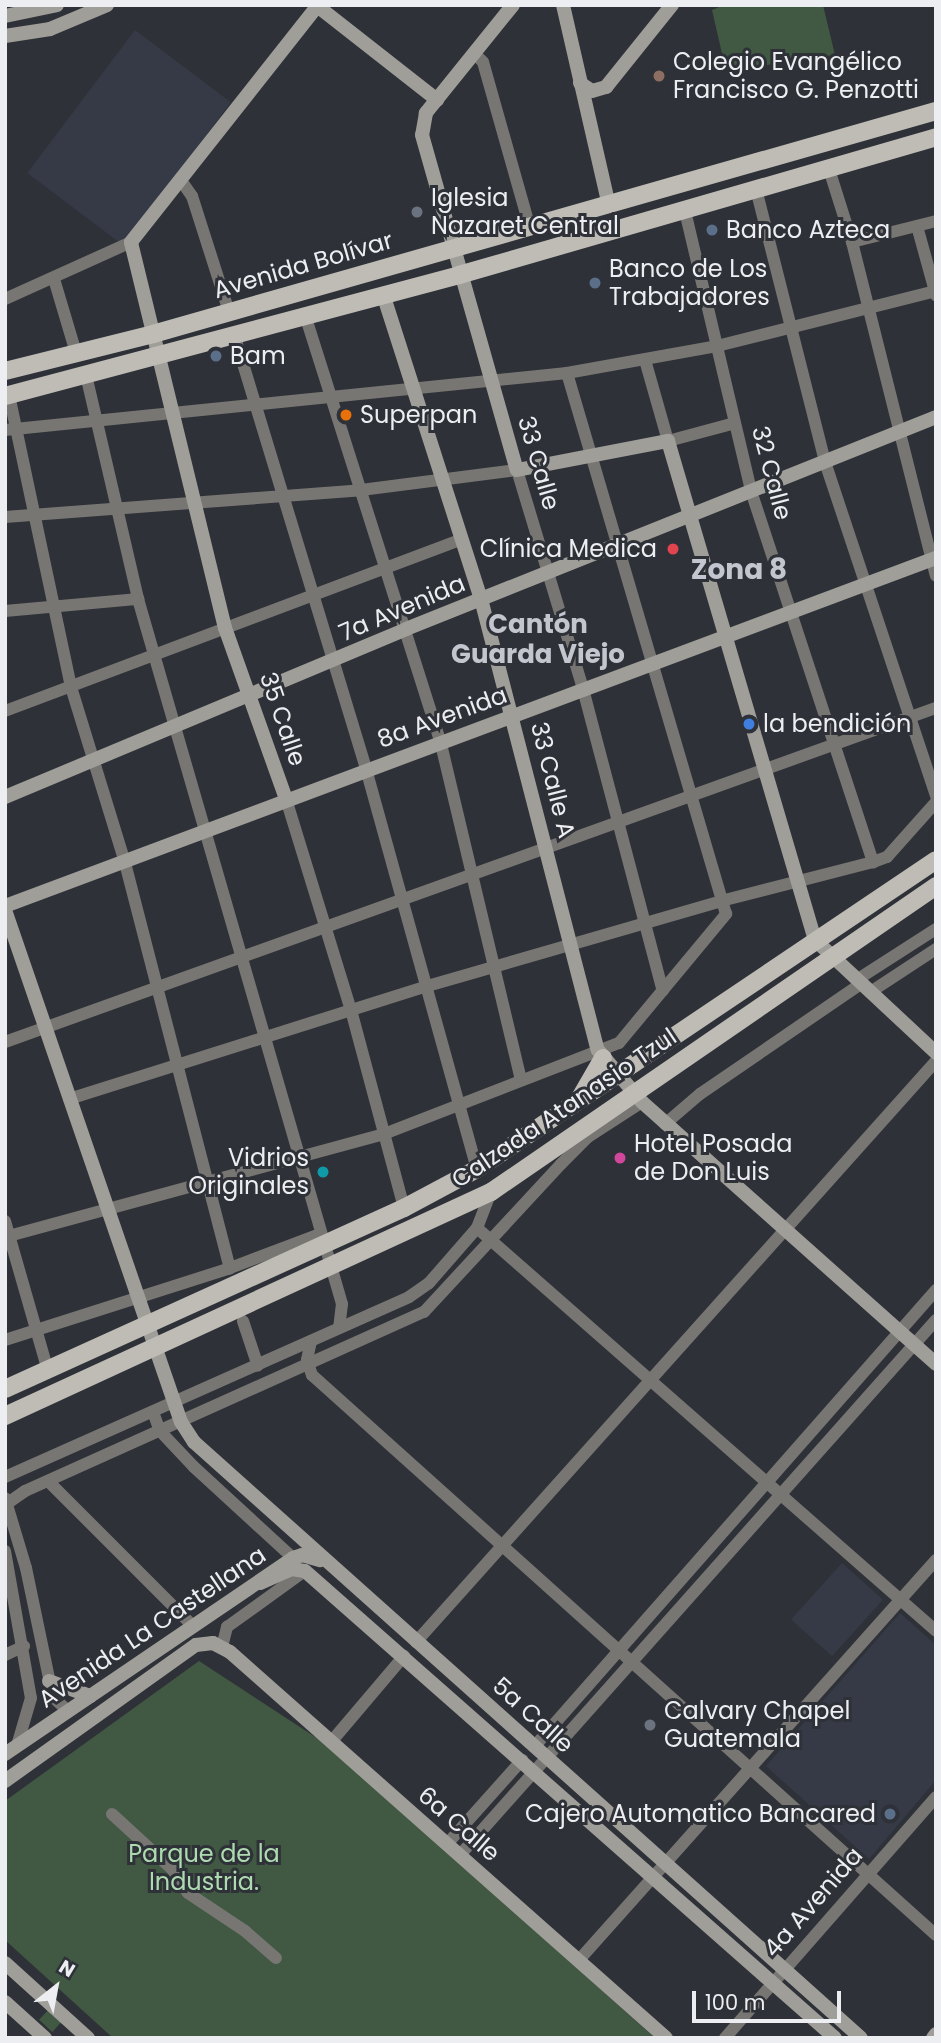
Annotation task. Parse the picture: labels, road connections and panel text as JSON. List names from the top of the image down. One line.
{"streets":{"main road":["Avenida Bolívar","33 Calle","7a Avenida","8a Avenida","35 Calle","33 Calle A","Calzada Atanasio Tzul","Avenida La Castellana","5a Calle","6a Calle"],"street":["32 Calle","4a Avenida"]},"crossings":[["Avenida Bolívar","33 Calle"],["Avenida Bolívar","32 Calle"],["Avenida Bolívar","35 Calle"],["Avenida Bolívar","33 Calle A"],["33 Calle","7a Avenida"],["33 Calle","8a Avenida"],["32 Calle","7a Avenida"],["32 Calle","8a Avenida"],["7a Avenida","35 Calle"],["7a Avenida","33 Calle A"],["8a Avenida","35 Calle"],["8a Avenida","33 Calle A"],["8a Avenida","5a Calle"],["35 Calle","Calzada Atanasio Tzul"],["33 Calle A","Calzada Atanasio Tzul"],["Calzada Atanasio Tzul","5a Calle"],["Avenida La Castellana","5a Calle"],["Avenida La Castellana","6a Calle"],["5a Calle","4a Avenida"]],"districts":["Zona 8","Cantón Guarda Viejo"],"parks":["Parque de la Industria."],"places":["Colegio Evangélico Francisco G. Penzotti","Iglesia Nazaret Central","Banco Azteca","Banco de Los Trabajadores","Bam","Superpan","Clínica Medica","la bendición","Hotel Posada de Don Luis","Vidrios Originales","Calvary Chapel Guatemala","Cajero Automatico Bancared"],"scale_bar":"100 m","north":"top right"}
